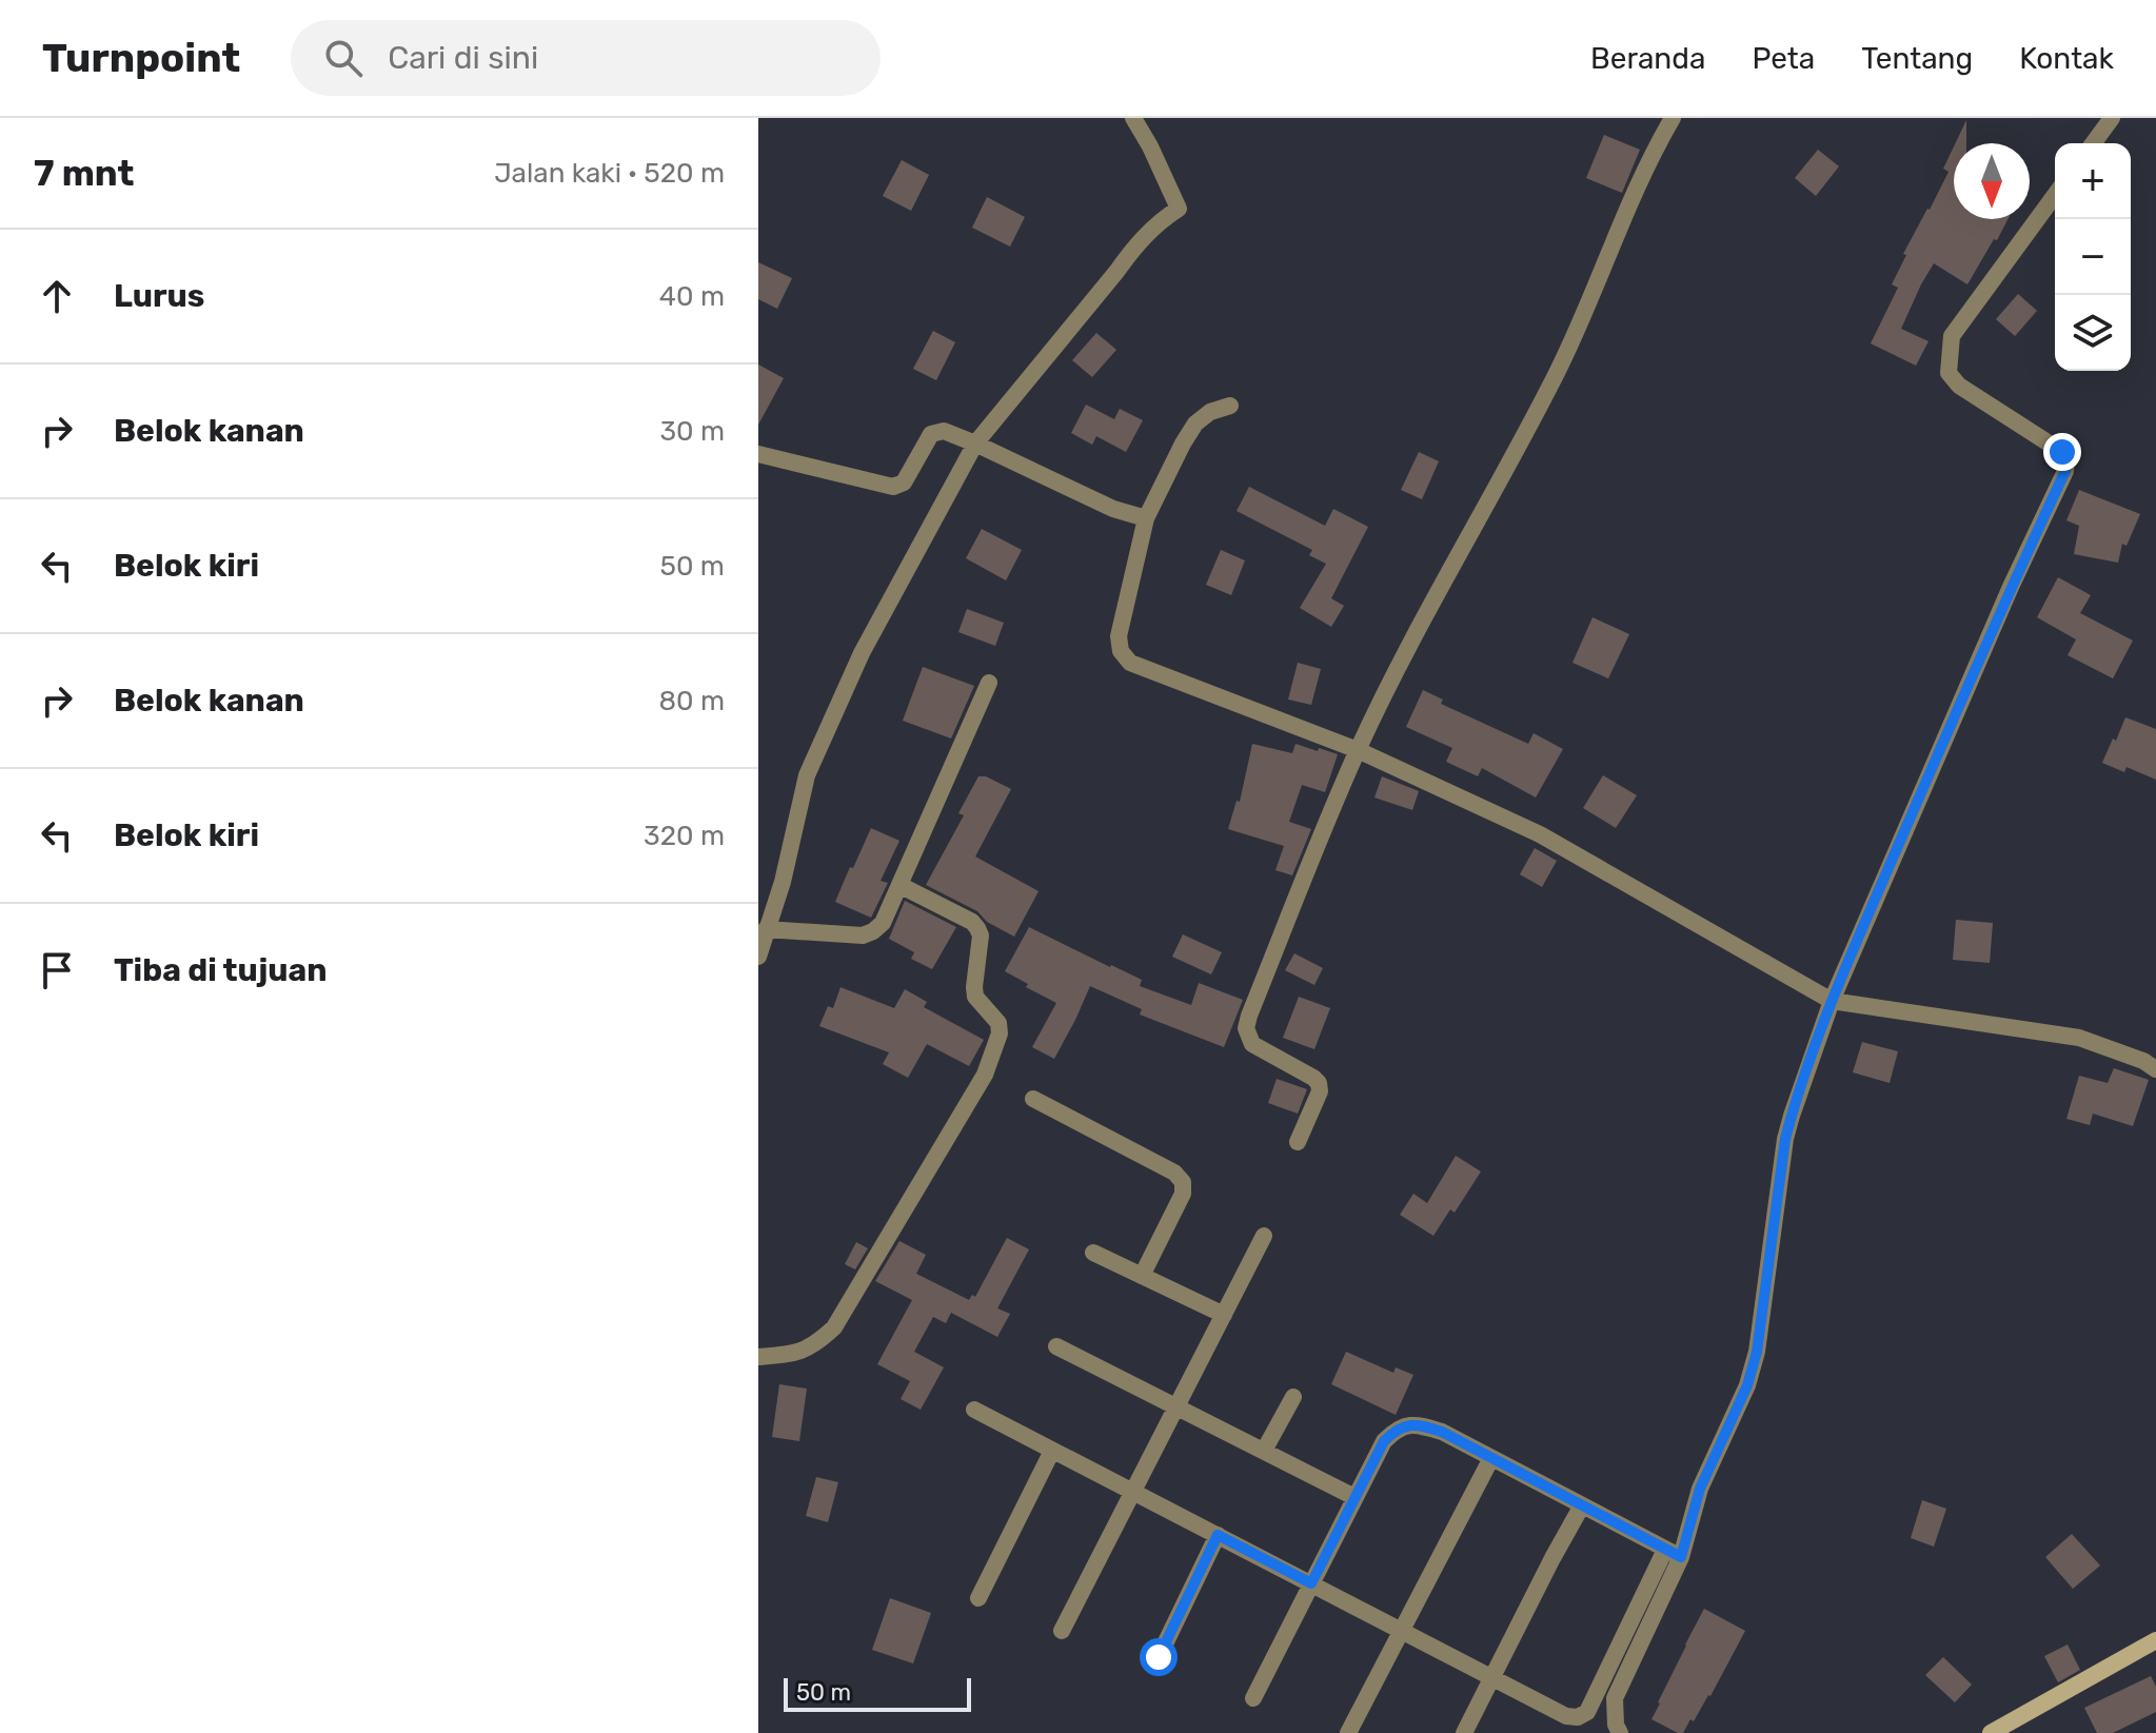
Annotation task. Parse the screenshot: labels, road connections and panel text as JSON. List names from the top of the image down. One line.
{"scale_bar":"50 m","north":"bottom","page":{"header":"Turnpoint","search":"Cari di sini","nav":["Beranda","Peta","Tentang","Kontak"],"heading":["7 mnt","Jalan kaki · 520 m"],"map_buttons":["+","−"],"list":[["Lurus","40 m"],["Belok kanan","30 m"],["Belok kiri","50 m"],["Belok kanan","80 m"],["Belok kiri","320 m"],"Tiba di tujuan"],"scale":"50 m"}}
